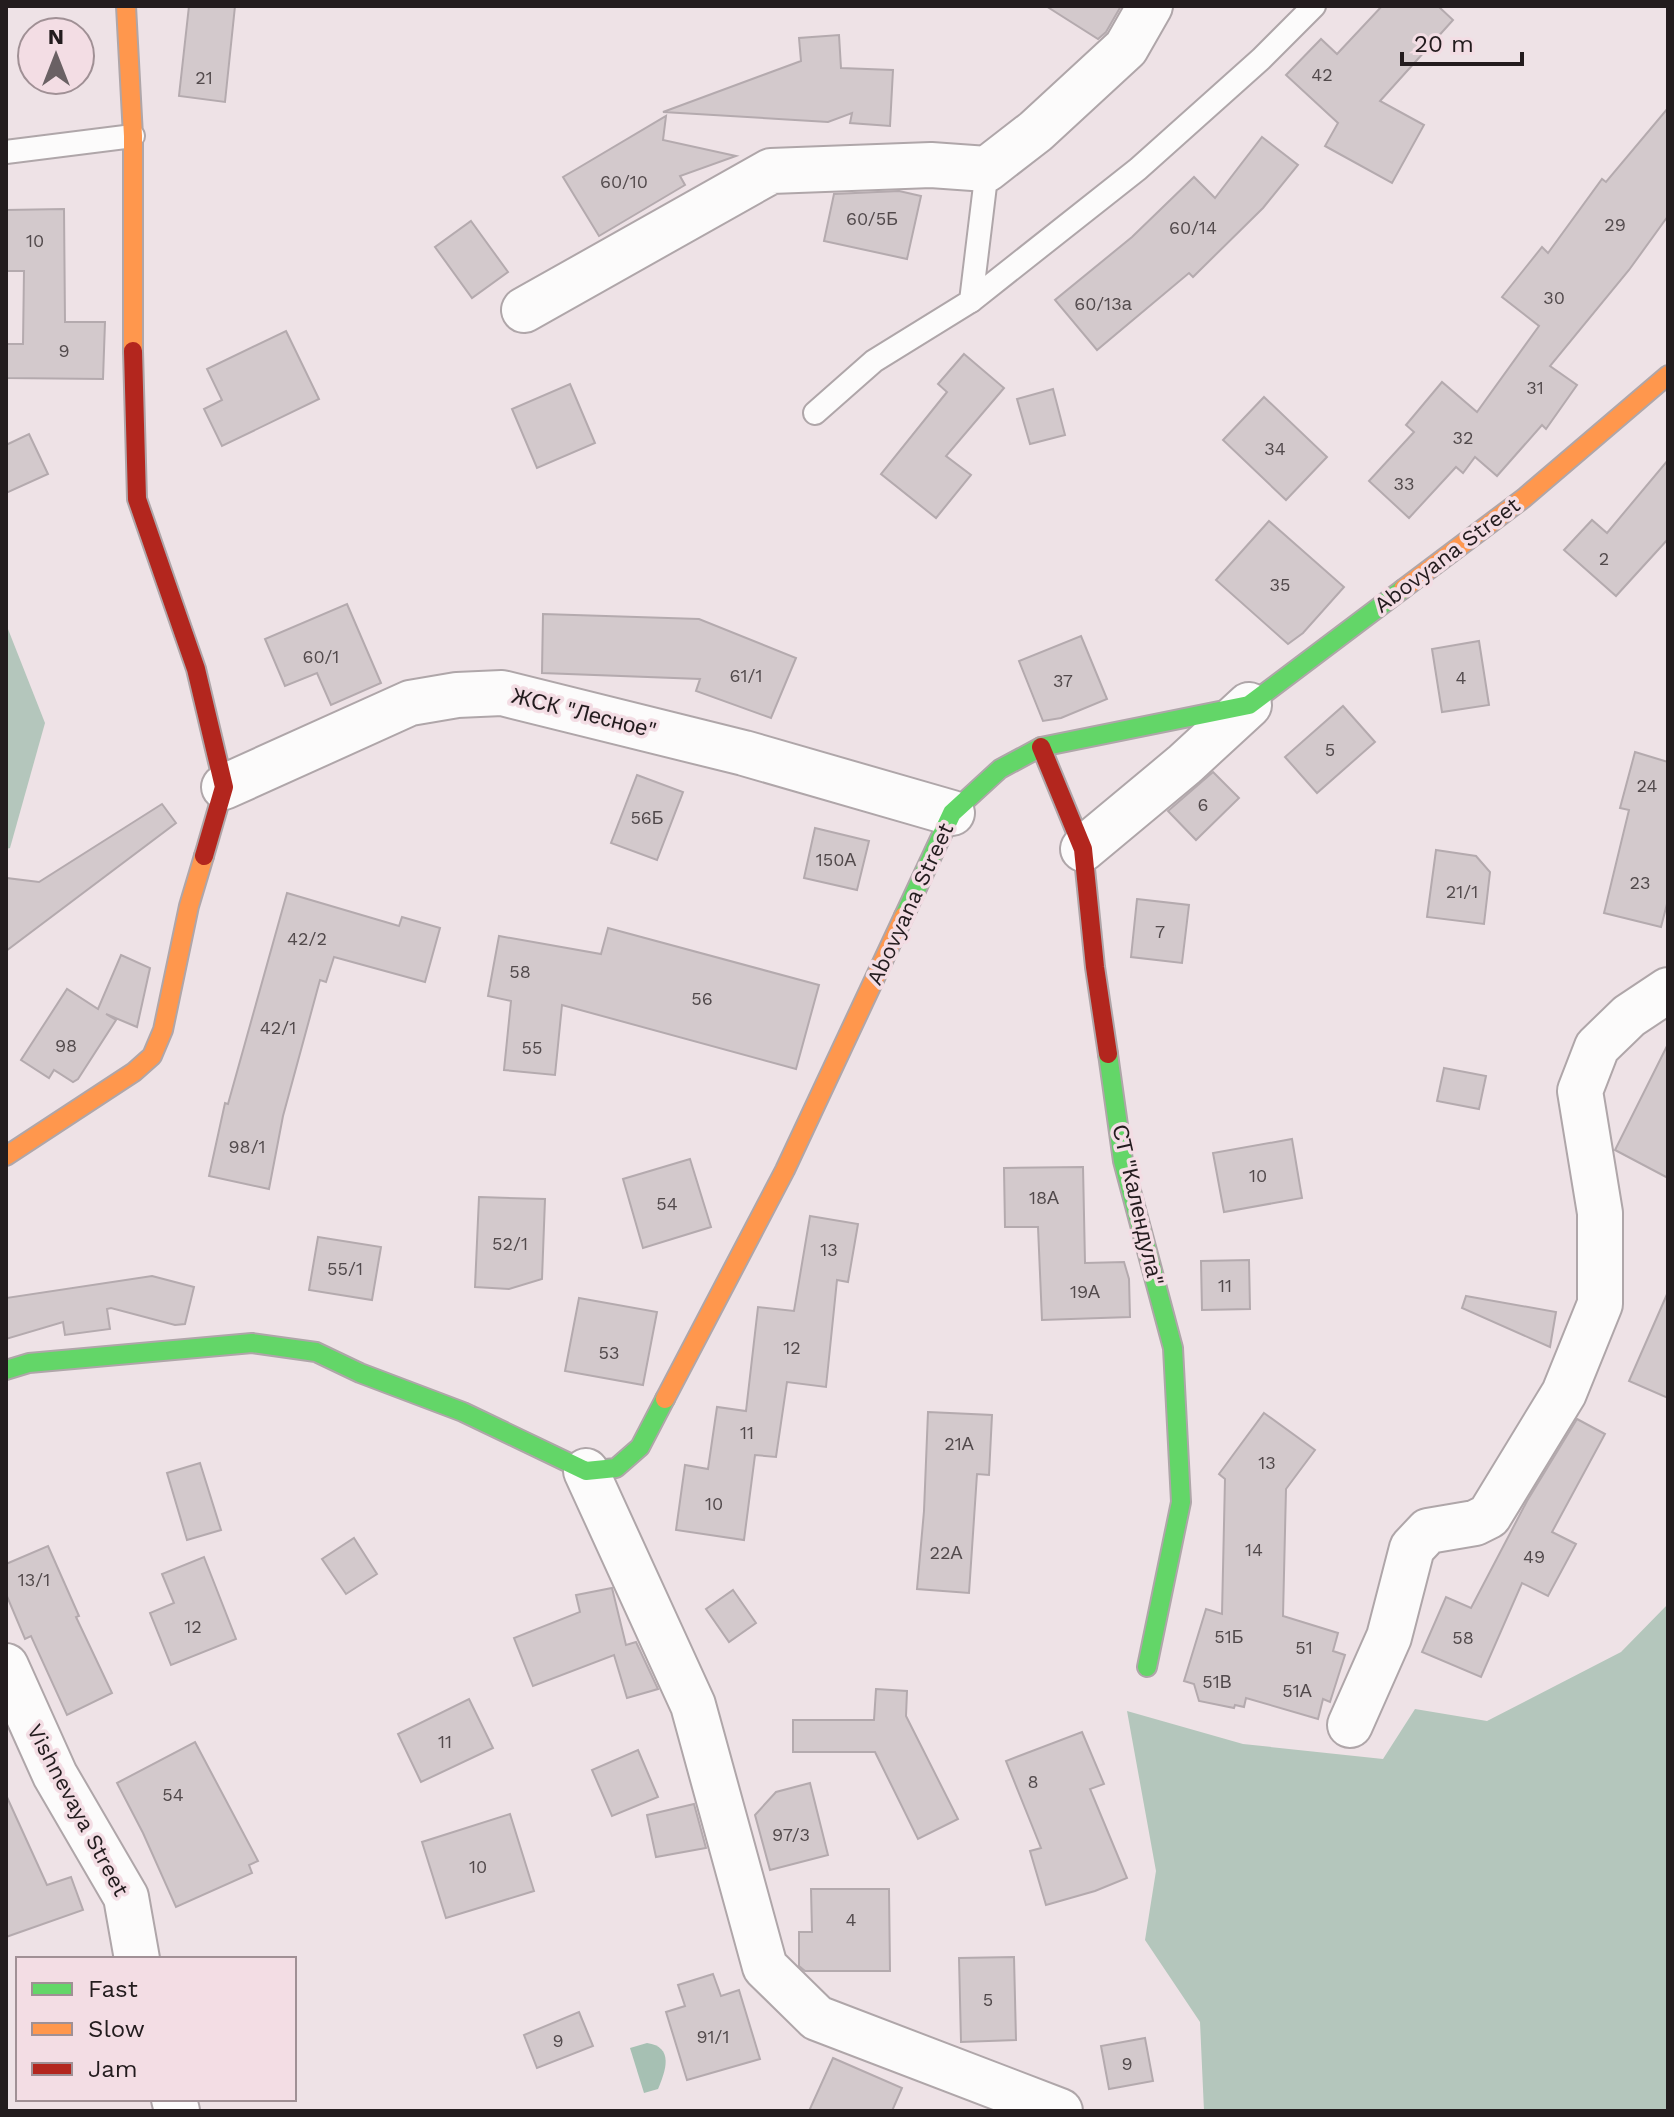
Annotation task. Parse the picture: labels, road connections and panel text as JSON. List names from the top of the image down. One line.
{"streets":{"street":["Abovyana Street","ЖСК \"Лесное\"","СТ \"Календула\"","Vishnevaya Street"]},"crossings":[["Abovyana Street","ЖСК \"Лесное\""],["Abovyana Street","СТ \"Календула\""]],"house_numbers":["42","21","60/10","60/5Б","29","60/14","10","30","60/13а","9","31","32","34","33","2","35","60/1","61/1","4","37","5","24","6","56Б","150А","23","21/1","7","42/2","58","56","42/1","98","55","98/1","10","18А","54","52/1","13","55/1","11","19А","12","53","11","21А","13","10","14","22А","49","13/1","12","51Б","58","51","51В","51А","11","8","54","97/3","10","4","5","91/1","9","9"],"legend":["Fast","Slow","Jam"],"scale_bar":"20 m","north":"top"}
